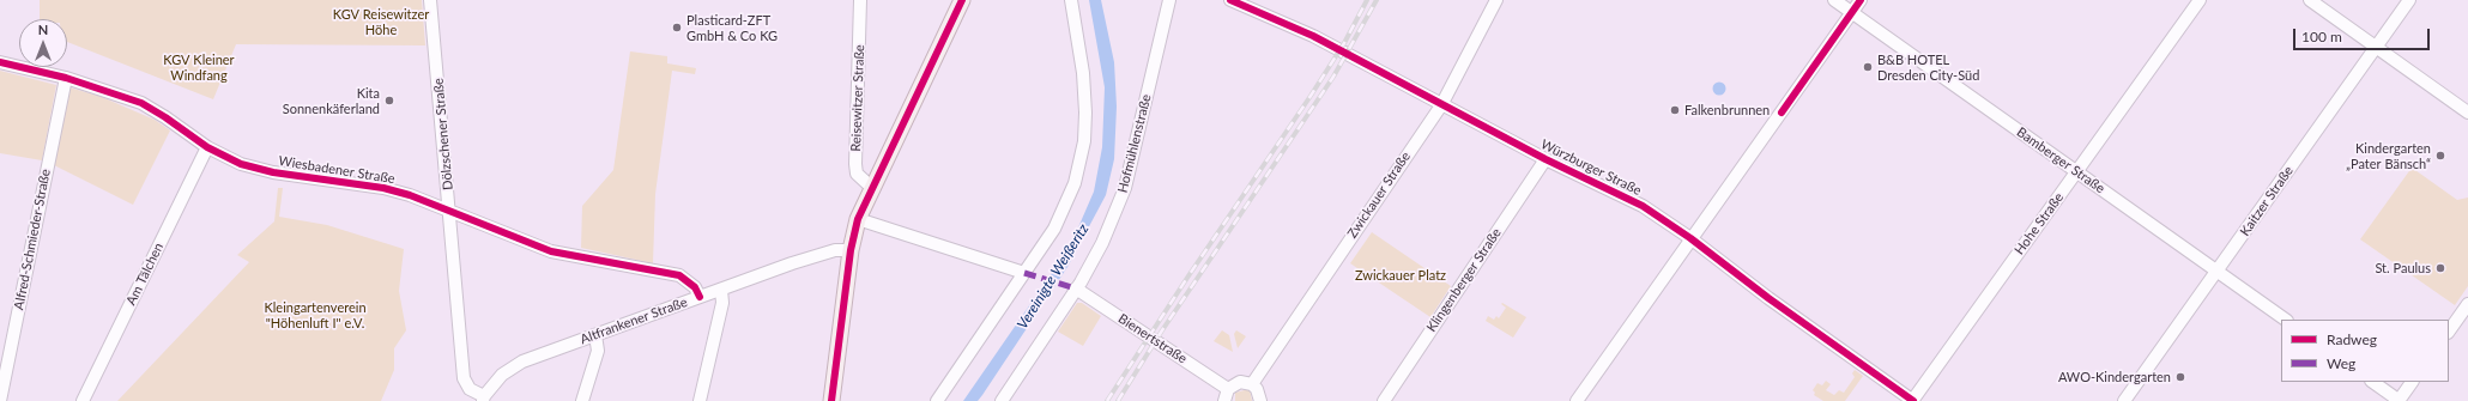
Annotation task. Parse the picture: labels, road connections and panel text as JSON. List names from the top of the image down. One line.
{"streets":{"street":["Reisewitzer Straße","Dölzschener Straße","Hofmühlenstraße","Bamberger Straße","Würzburger Straße","Wiesbadener Straße","Zwickauer Straße","Kaitzer Straße","Hohe Straße","Alfred-Schmieder-Straße","Am Tälchen","Klingenberger Straße","Altfrankener Straße","Bienertstraße"]},"crossings":[["Dölzschener Straße","Wiesbadener Straße"],["Dölzschener Straße","Altfrankener Straße"],["Hofmühlenstraße","Bienertstraße"],["Bamberger Straße","Kaitzer Straße"],["Bamberger Straße","Hohe Straße"],["Würzburger Straße","Zwickauer Straße"],["Würzburger Straße","Hohe Straße"],["Würzburger Straße","Klingenberger Straße"],["Wiesbadener Straße","Alfred-Schmieder-Straße"],["Wiesbadener Straße","Am Tälchen"],["Wiesbadener Straße","Altfrankener Straße"]],"water":["Vereinigte Weißeritz"],"parks":["KGV Reisewitzer Höhe","KGV Kleiner Windfang","Zwickauer Platz","Kleingartenverein \"Höhenluft I\" e.V."],"places":["Plasticard-ZFT GmbH & Co KG","B&B HOTEL Dresden City-Süd","Kita Sonnenkäferland","Falkenbrunnen","Kindergarten „Pater Bänsch“","St. Paulus","AWO-Kindergarten"],"legend":["Radweg","Weg"],"scale_bar":"100 m","north":"top"}
